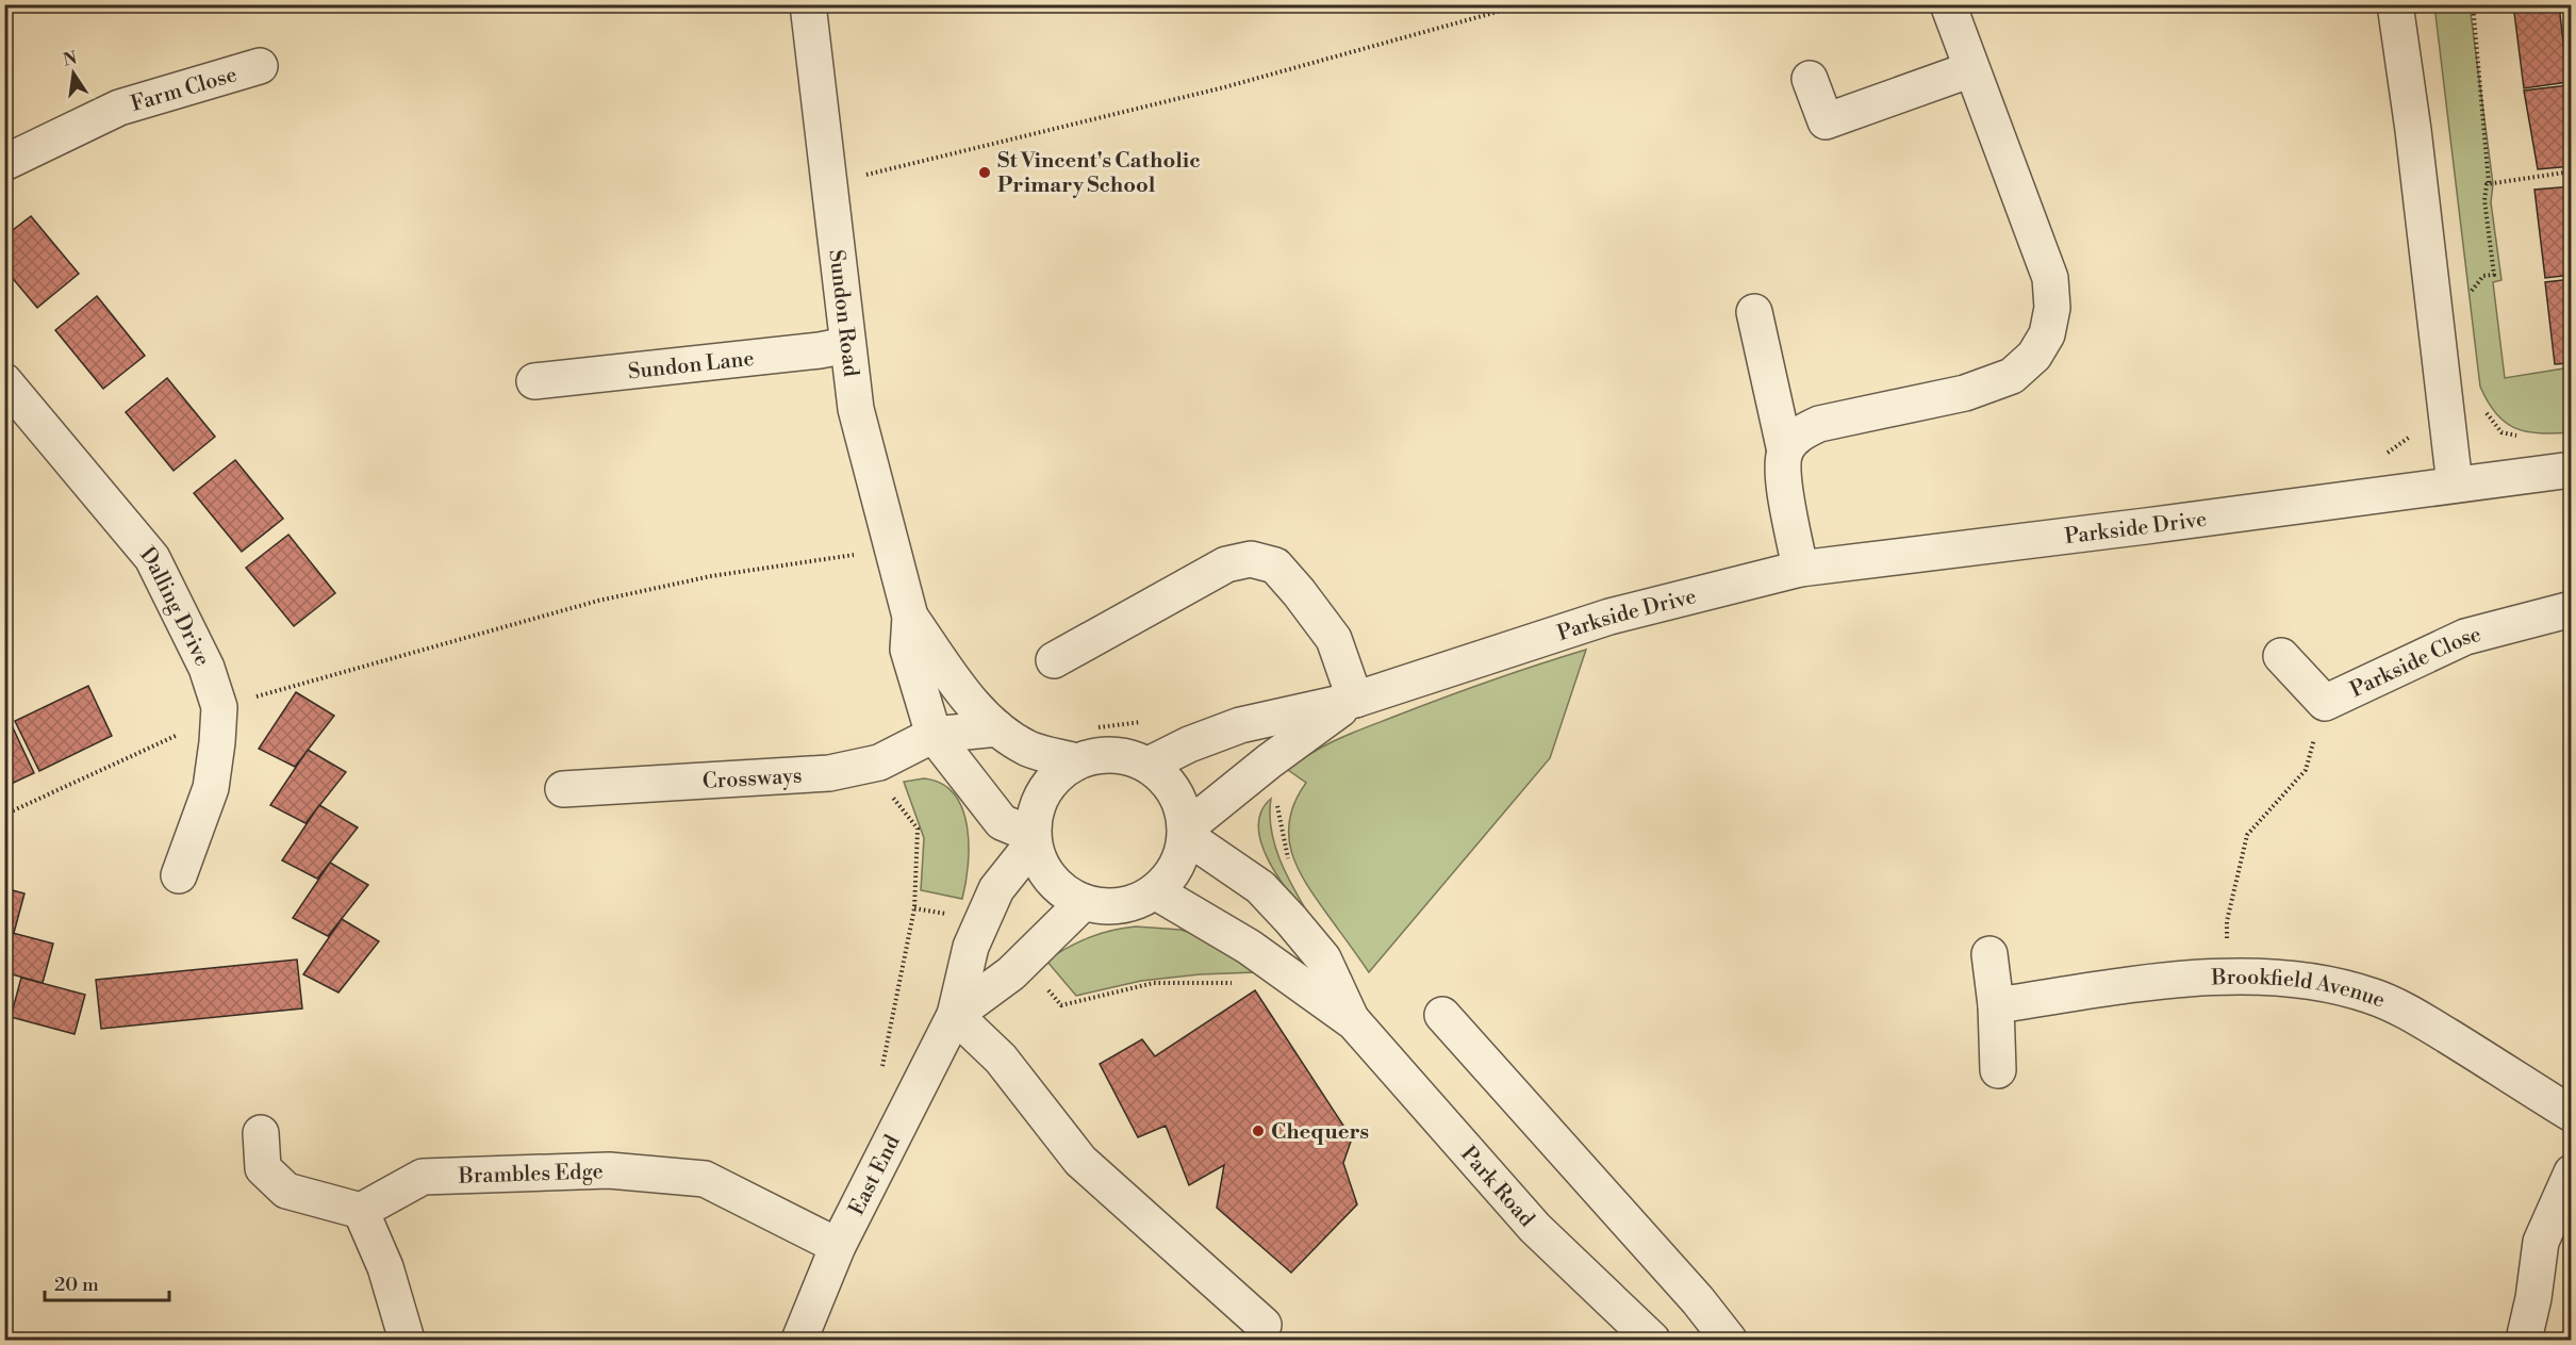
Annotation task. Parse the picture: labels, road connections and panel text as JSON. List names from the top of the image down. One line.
{"streets":{"street":["Farm Close","Sundon Road","Sundon Lane","Parkside Drive","Dalling Drive","Parkside Close","Crossways","Brookfield Avenue","Brambles Edge","East End","Park Road"]},"crossings":[["Sundon Road","Sundon Lane"],["Sundon Road","Parkside Drive"],["Sundon Road","Crossways"],["Sundon Road","East End"],["Sundon Road","Park Road"],["Parkside Drive","East End"],["Parkside Drive","Park Road"],["Brambles Edge","East End"],["East End","Park Road"]],"places":["St Vincent's Catholic Primary School","Chequers"],"scale_bar":"20 m","north":"top"}
